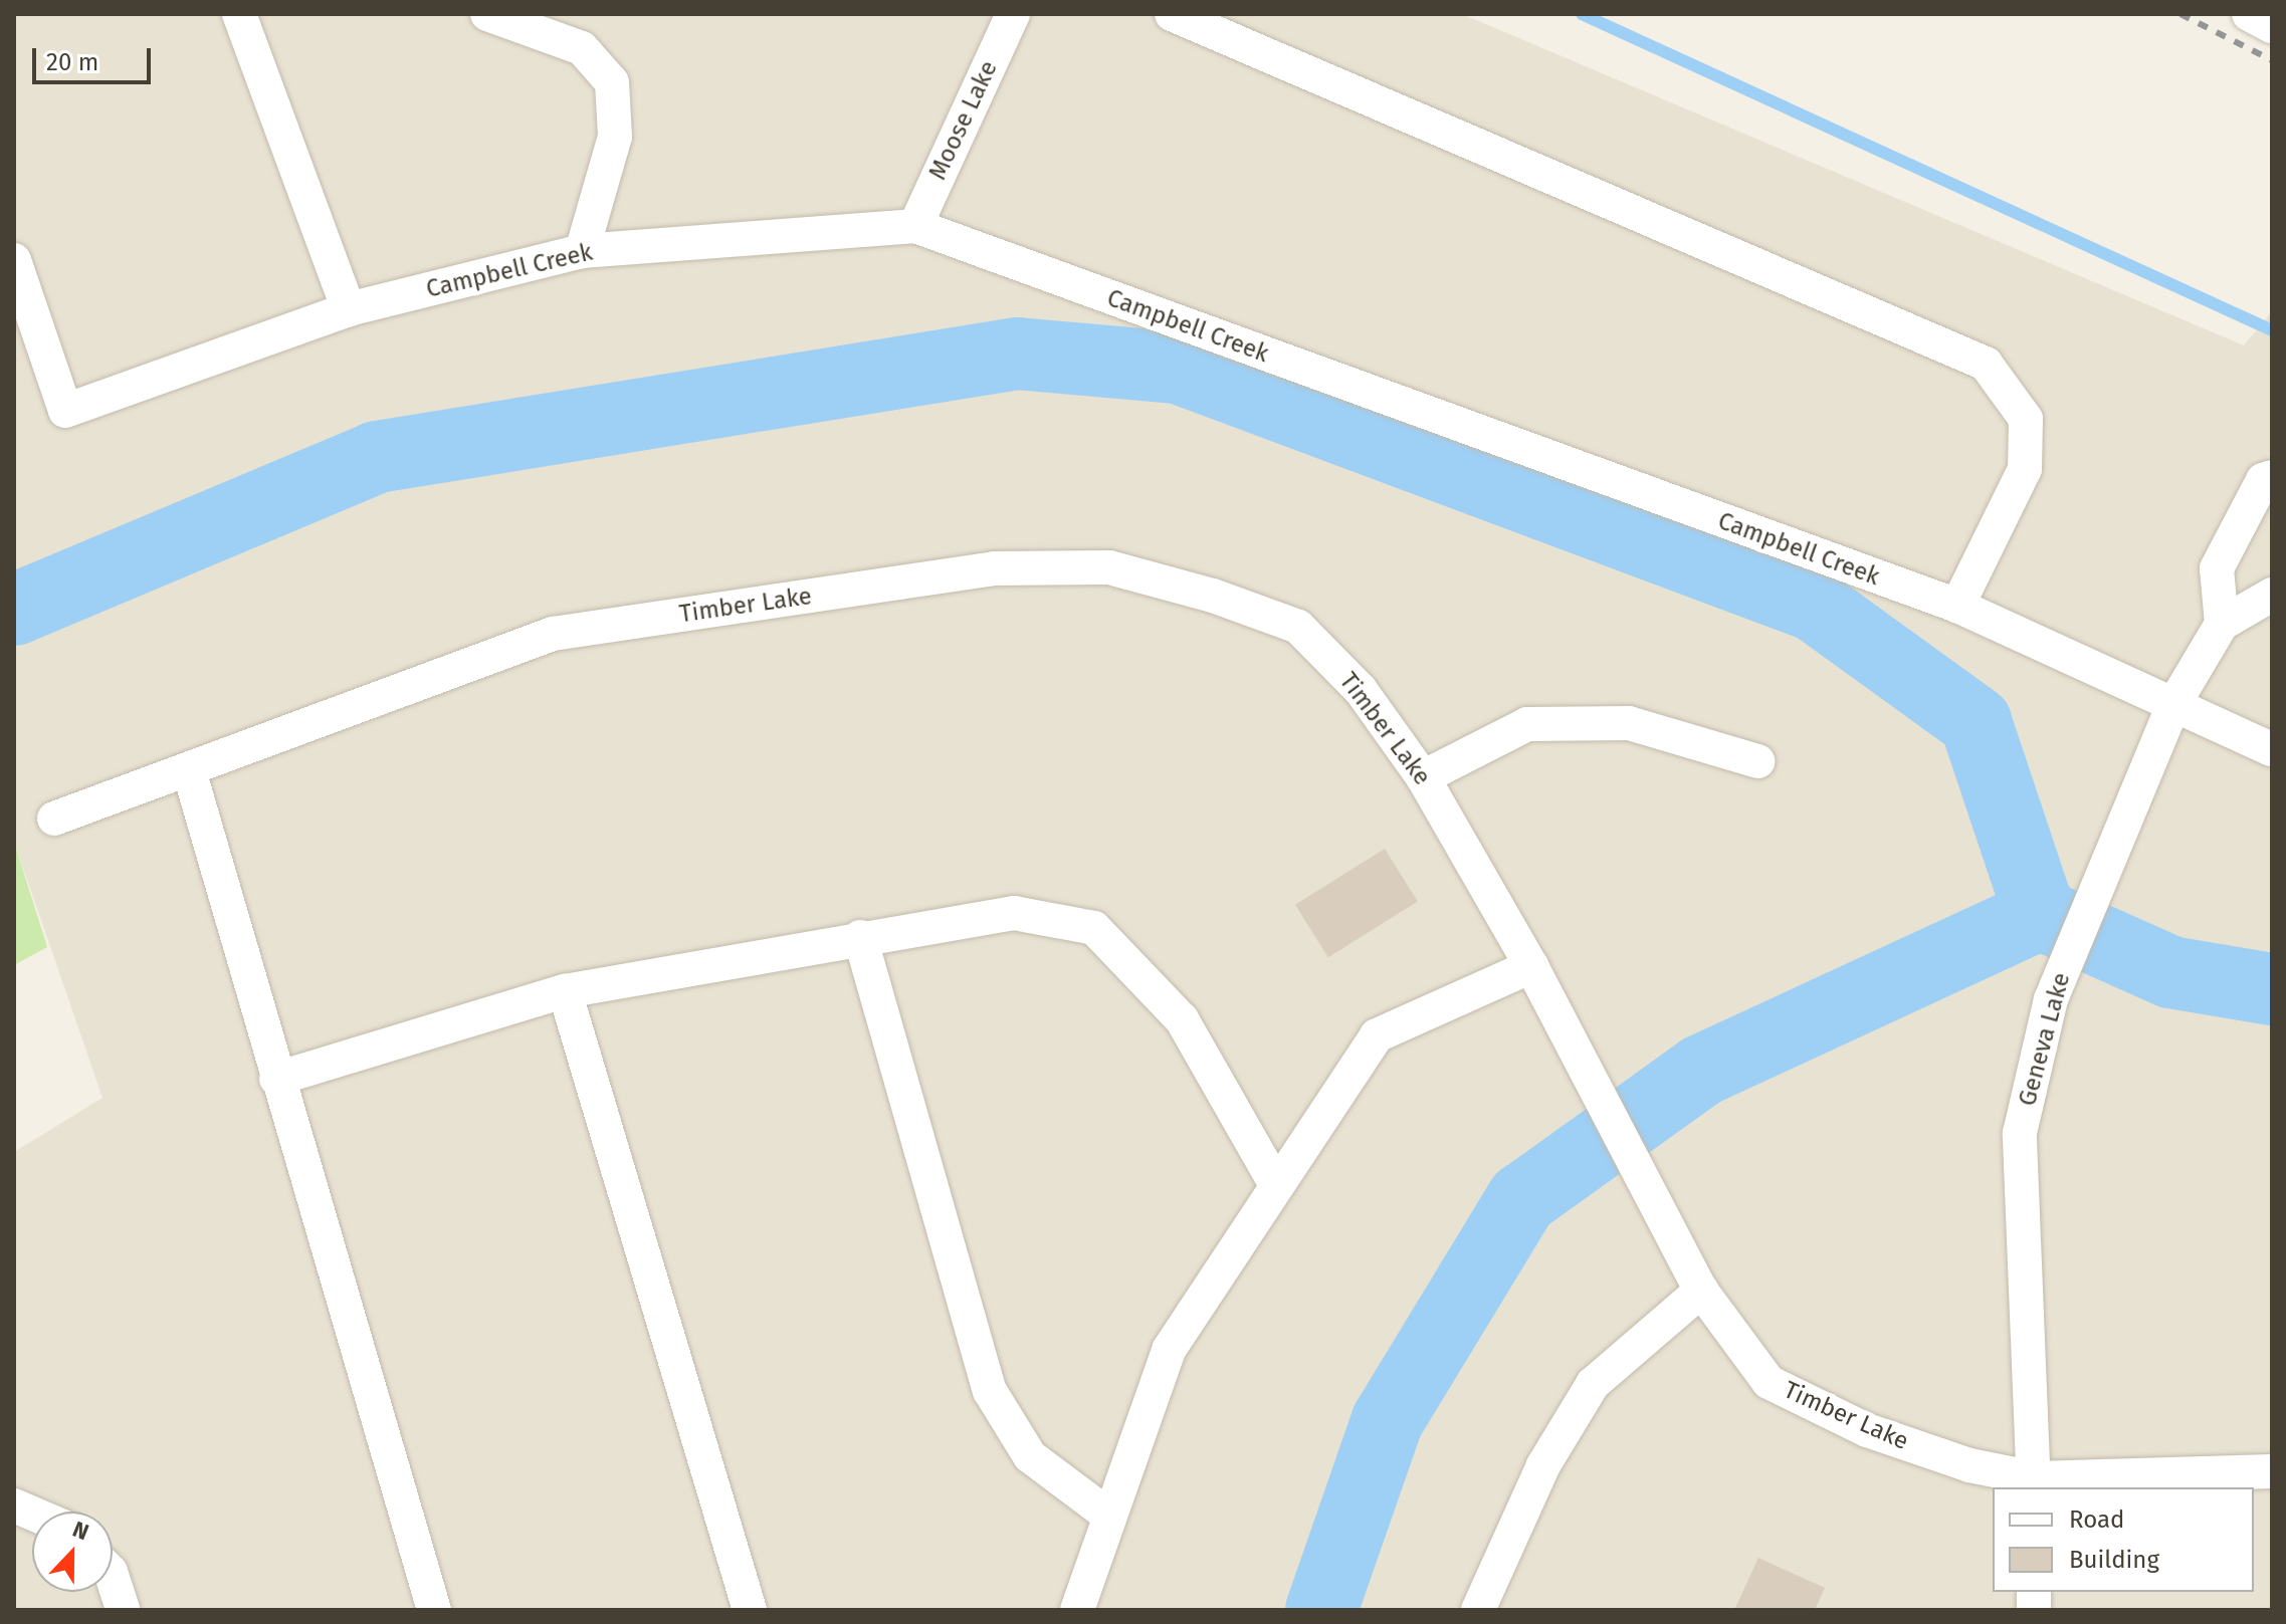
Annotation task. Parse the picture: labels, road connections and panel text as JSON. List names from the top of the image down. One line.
{"streets":{"street":["Moose Lake","Campbell Creek","Timber Lake","Geneva Lake"]},"crossings":[["Moose Lake","Campbell Creek"],["Campbell Creek","Geneva Lake"],["Timber Lake","Geneva Lake"]],"legend":["Road","Building"],"scale_bar":"20 m","north":"top"}
